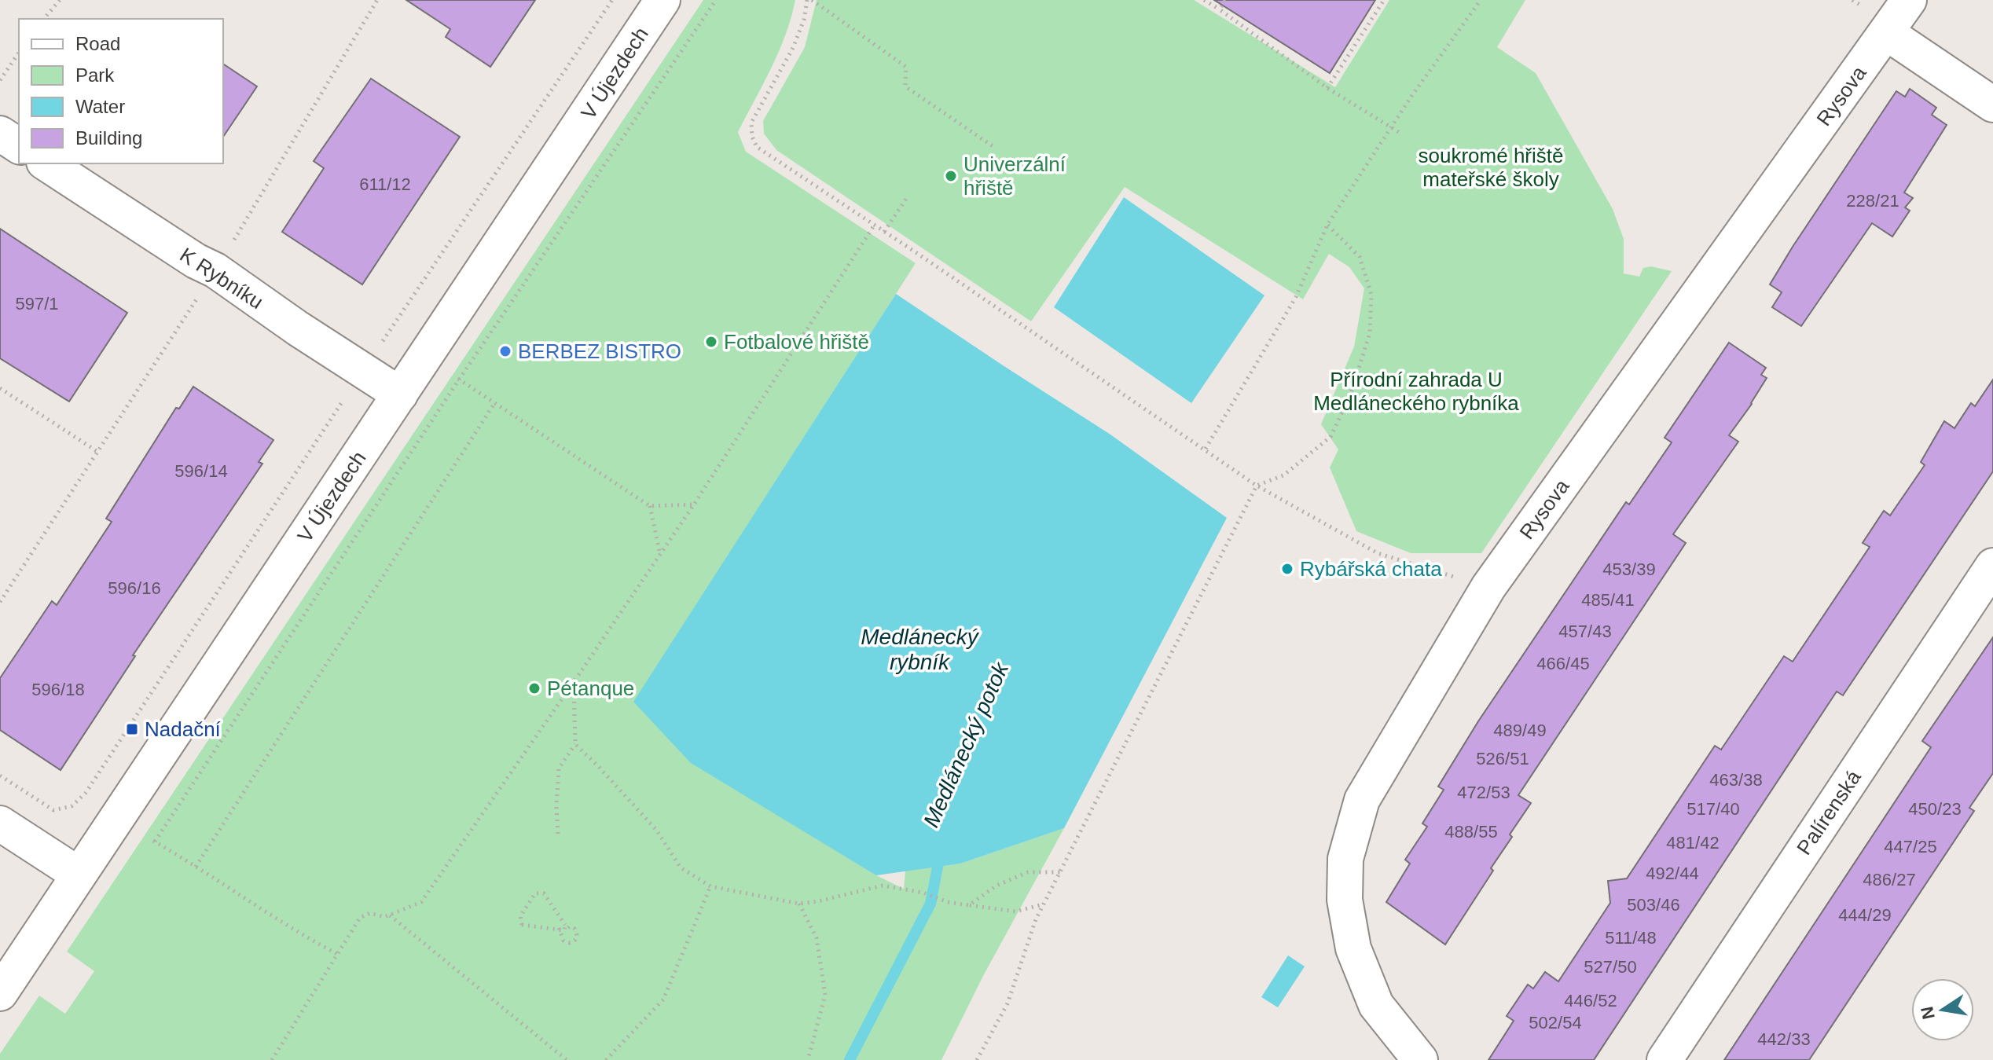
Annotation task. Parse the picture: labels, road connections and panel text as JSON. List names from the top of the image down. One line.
{"streets":{"street":["V Újezdech","Rysova","K Rybníku","Palírenská"]},"crossings":[["V Újezdech","K Rybníku"]],"water":["Medlánecký rybník","Medlánecký potok"],"parks":["soukromé hřiště mateřské školy","Přírodní zahrada U Medláneckého rybníka"],"places":{"other":["Univerzální hřiště","Fotbalové hřiště","BERBEZ BISTRO","Rybářská chata","Pétanque"],"transit":["Nadační"]},"house_numbers":["611/12","228/21","597/1","596/14","453/39","596/16","485/41","457/43","466/45","596/18","489/49","526/51","463/38","472/53","517/40","450/23","488/55","481/42","447/25","492/44","486/27","503/46","444/29","511/48","527/50","446/52","502/54","442/33"],"legend":["Road","Park","Water","Building"],"north":"left"}
